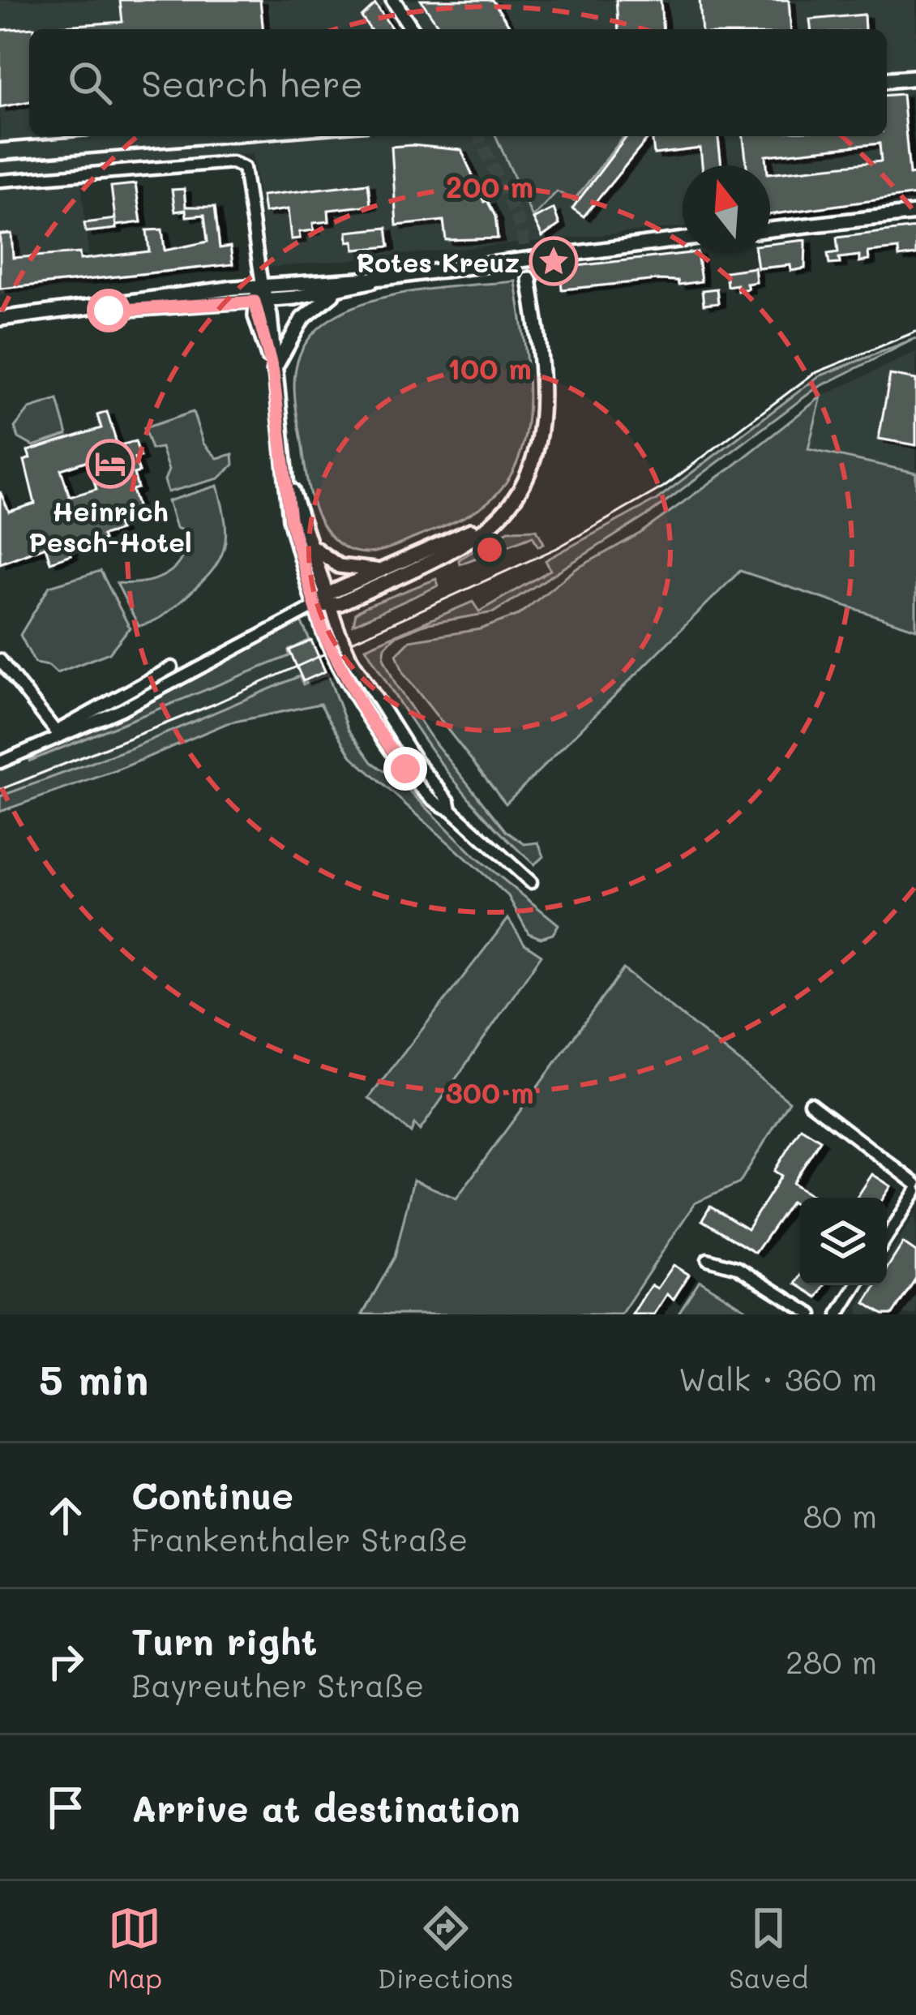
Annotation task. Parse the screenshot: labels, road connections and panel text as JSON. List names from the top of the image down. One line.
{"places":{"place":["Rotes Kreuz"],"hotel":["Heinrich Pesch-Hotel"]},"north":"top","page":{"search":"Search here","heading":["5 min","Walk · 360 m"],"list":[["Continue","Frankenthaler Straße","80 m"],["Turn right","Bayreuther Straße","280 m"],"Arrive at destination"],"nav":["Map","Directions","Saved"]},"rings":["200 m","100 m","300 m"]}
